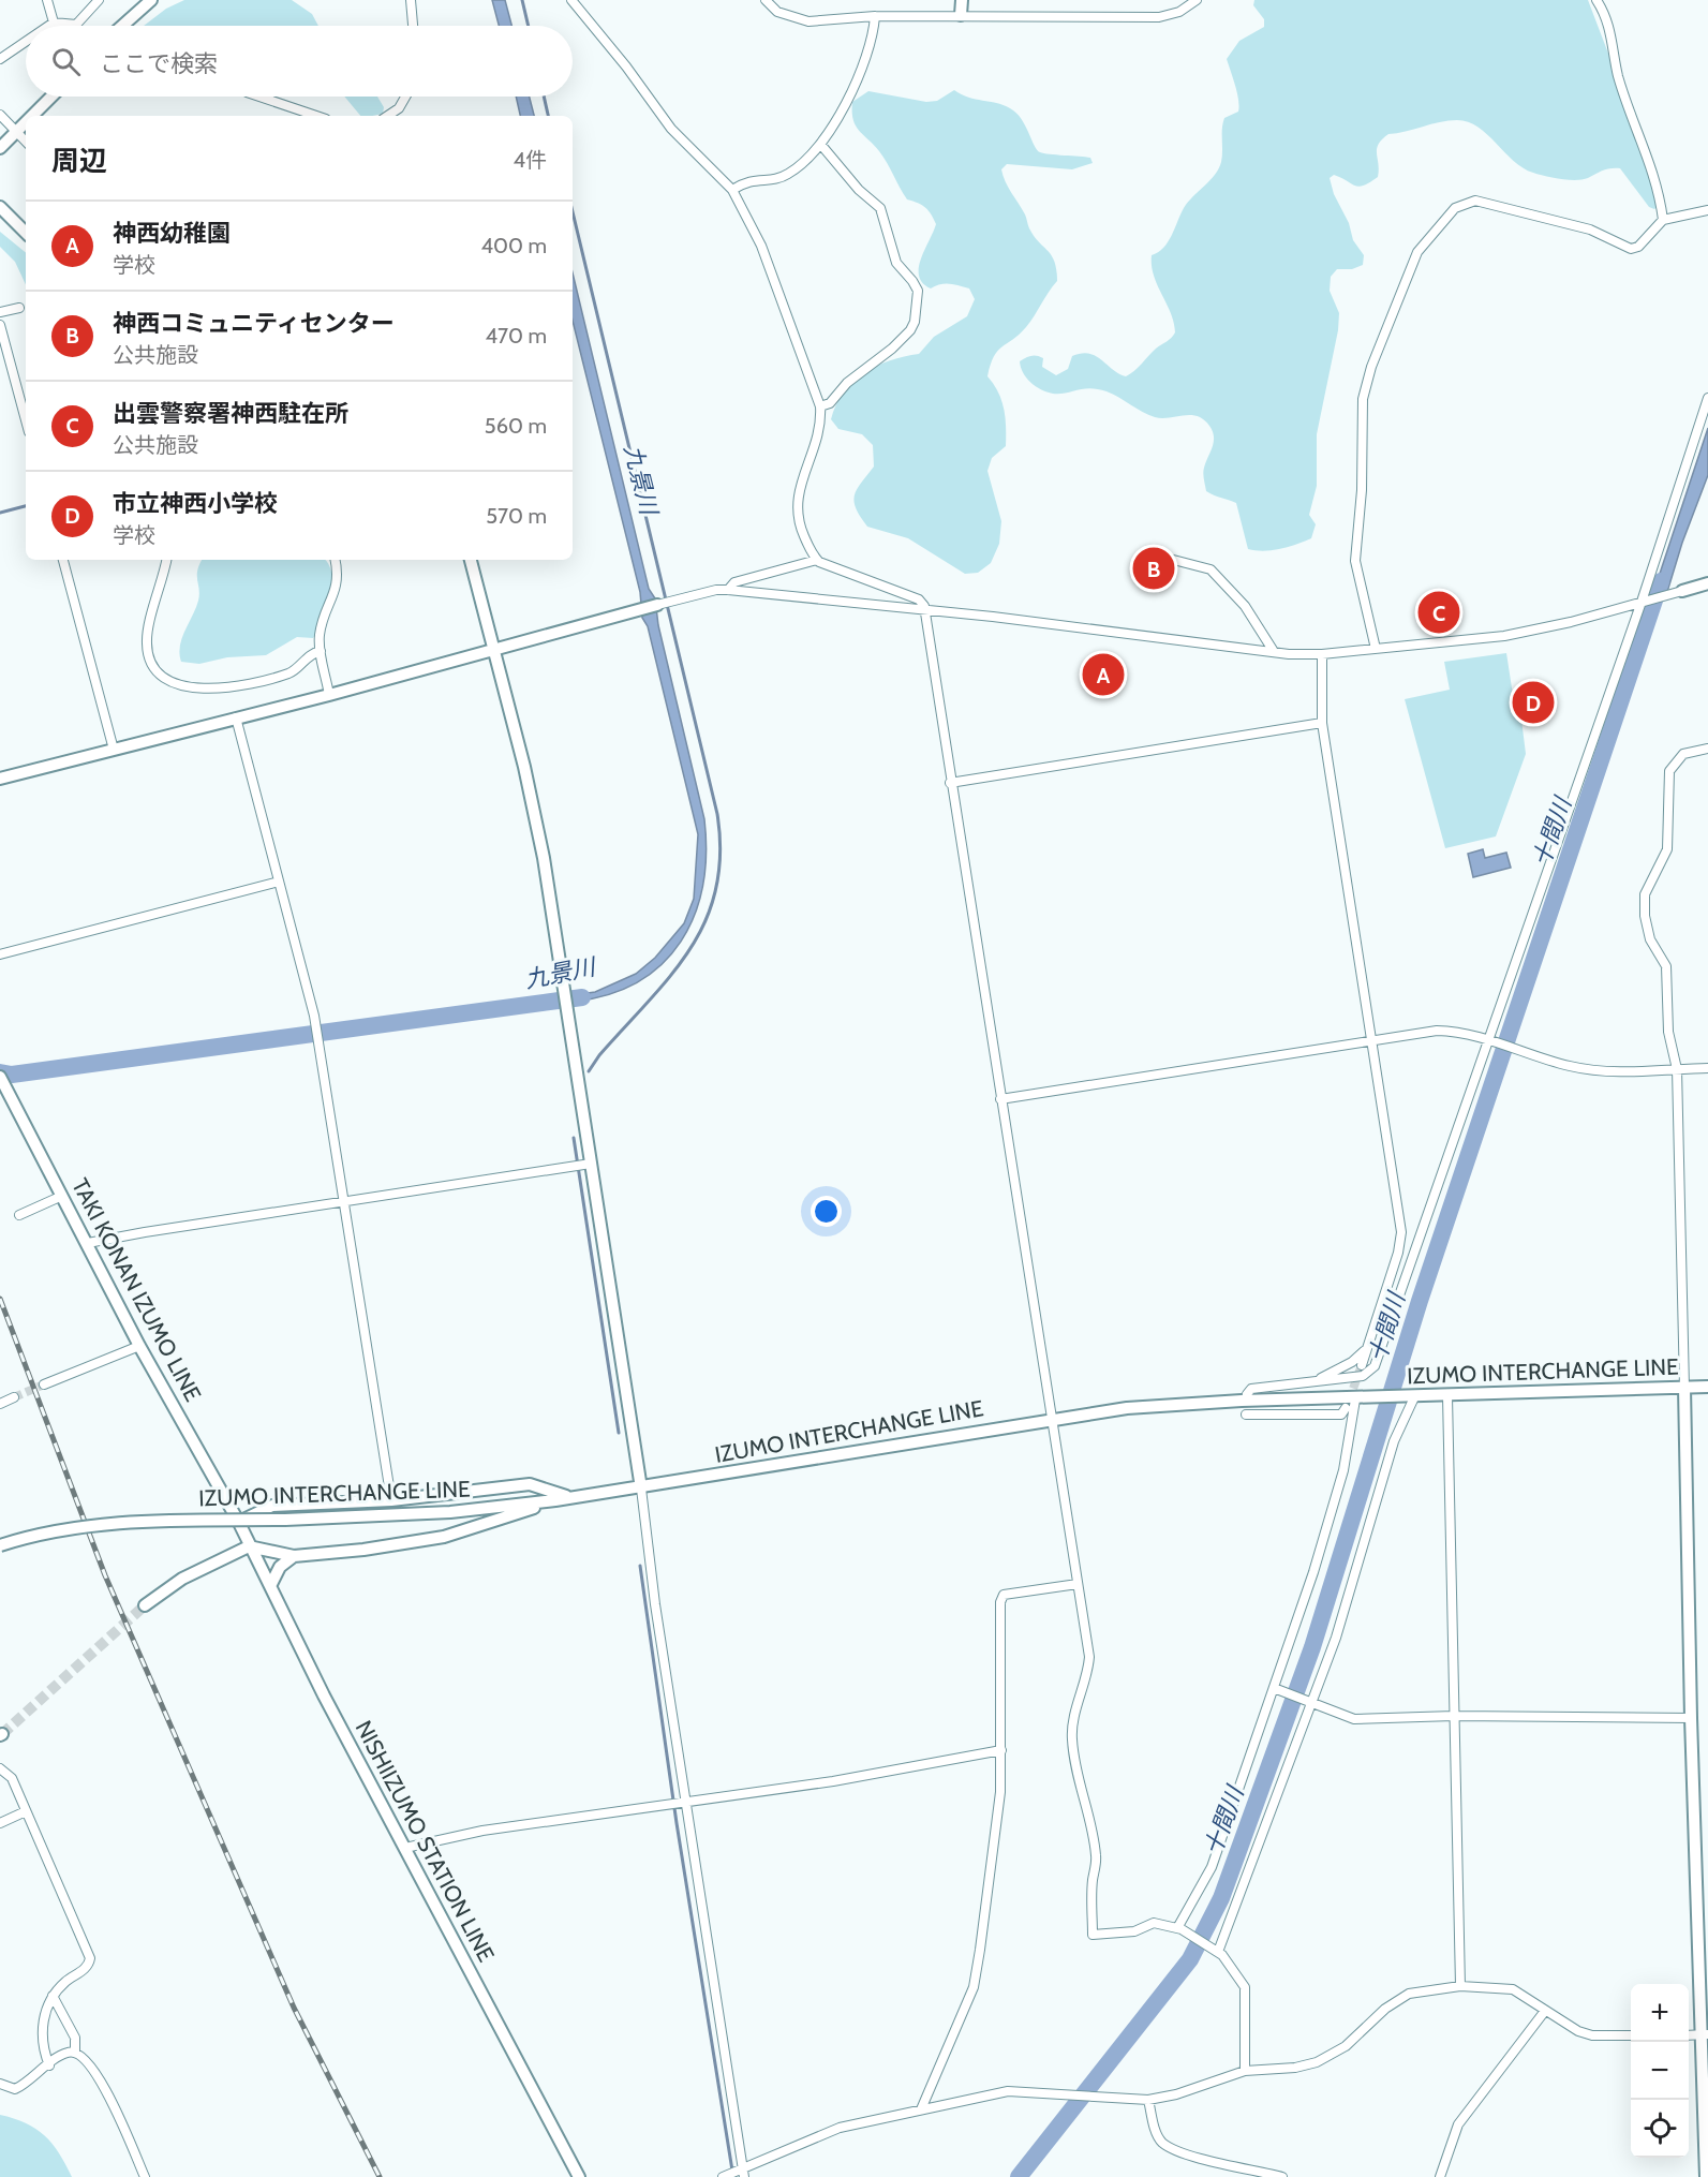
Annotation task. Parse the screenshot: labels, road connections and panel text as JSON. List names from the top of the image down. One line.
{"streets":{"main road":["TAKI KONAN IZUMO LINE","IZUMO INTERCHANGE LINE","NISHIIZUMO STATION LINE"]},"crossings":[["TAKI KONAN IZUMO LINE","NISHIIZUMO STATION LINE"]],"water":["九景川","十間川"],"page":{"search":"ここで検索","heading":["周辺","4件"],"list":[{"mark":"A","name":"神西幼稚園","note":"学校","value":"400 m"},{"mark":"B","name":"神西コミュニティセンター","note":"公共施設","value":"470 m"},{"mark":"C","name":"出雲警察署神西駐在所","note":"公共施設","value":"560 m"},{"mark":"D","name":"市立神西小学校","note":"学校","value":"570 m"}],"pins":["B","C","A","D"],"map_buttons":["+","−"]}}
